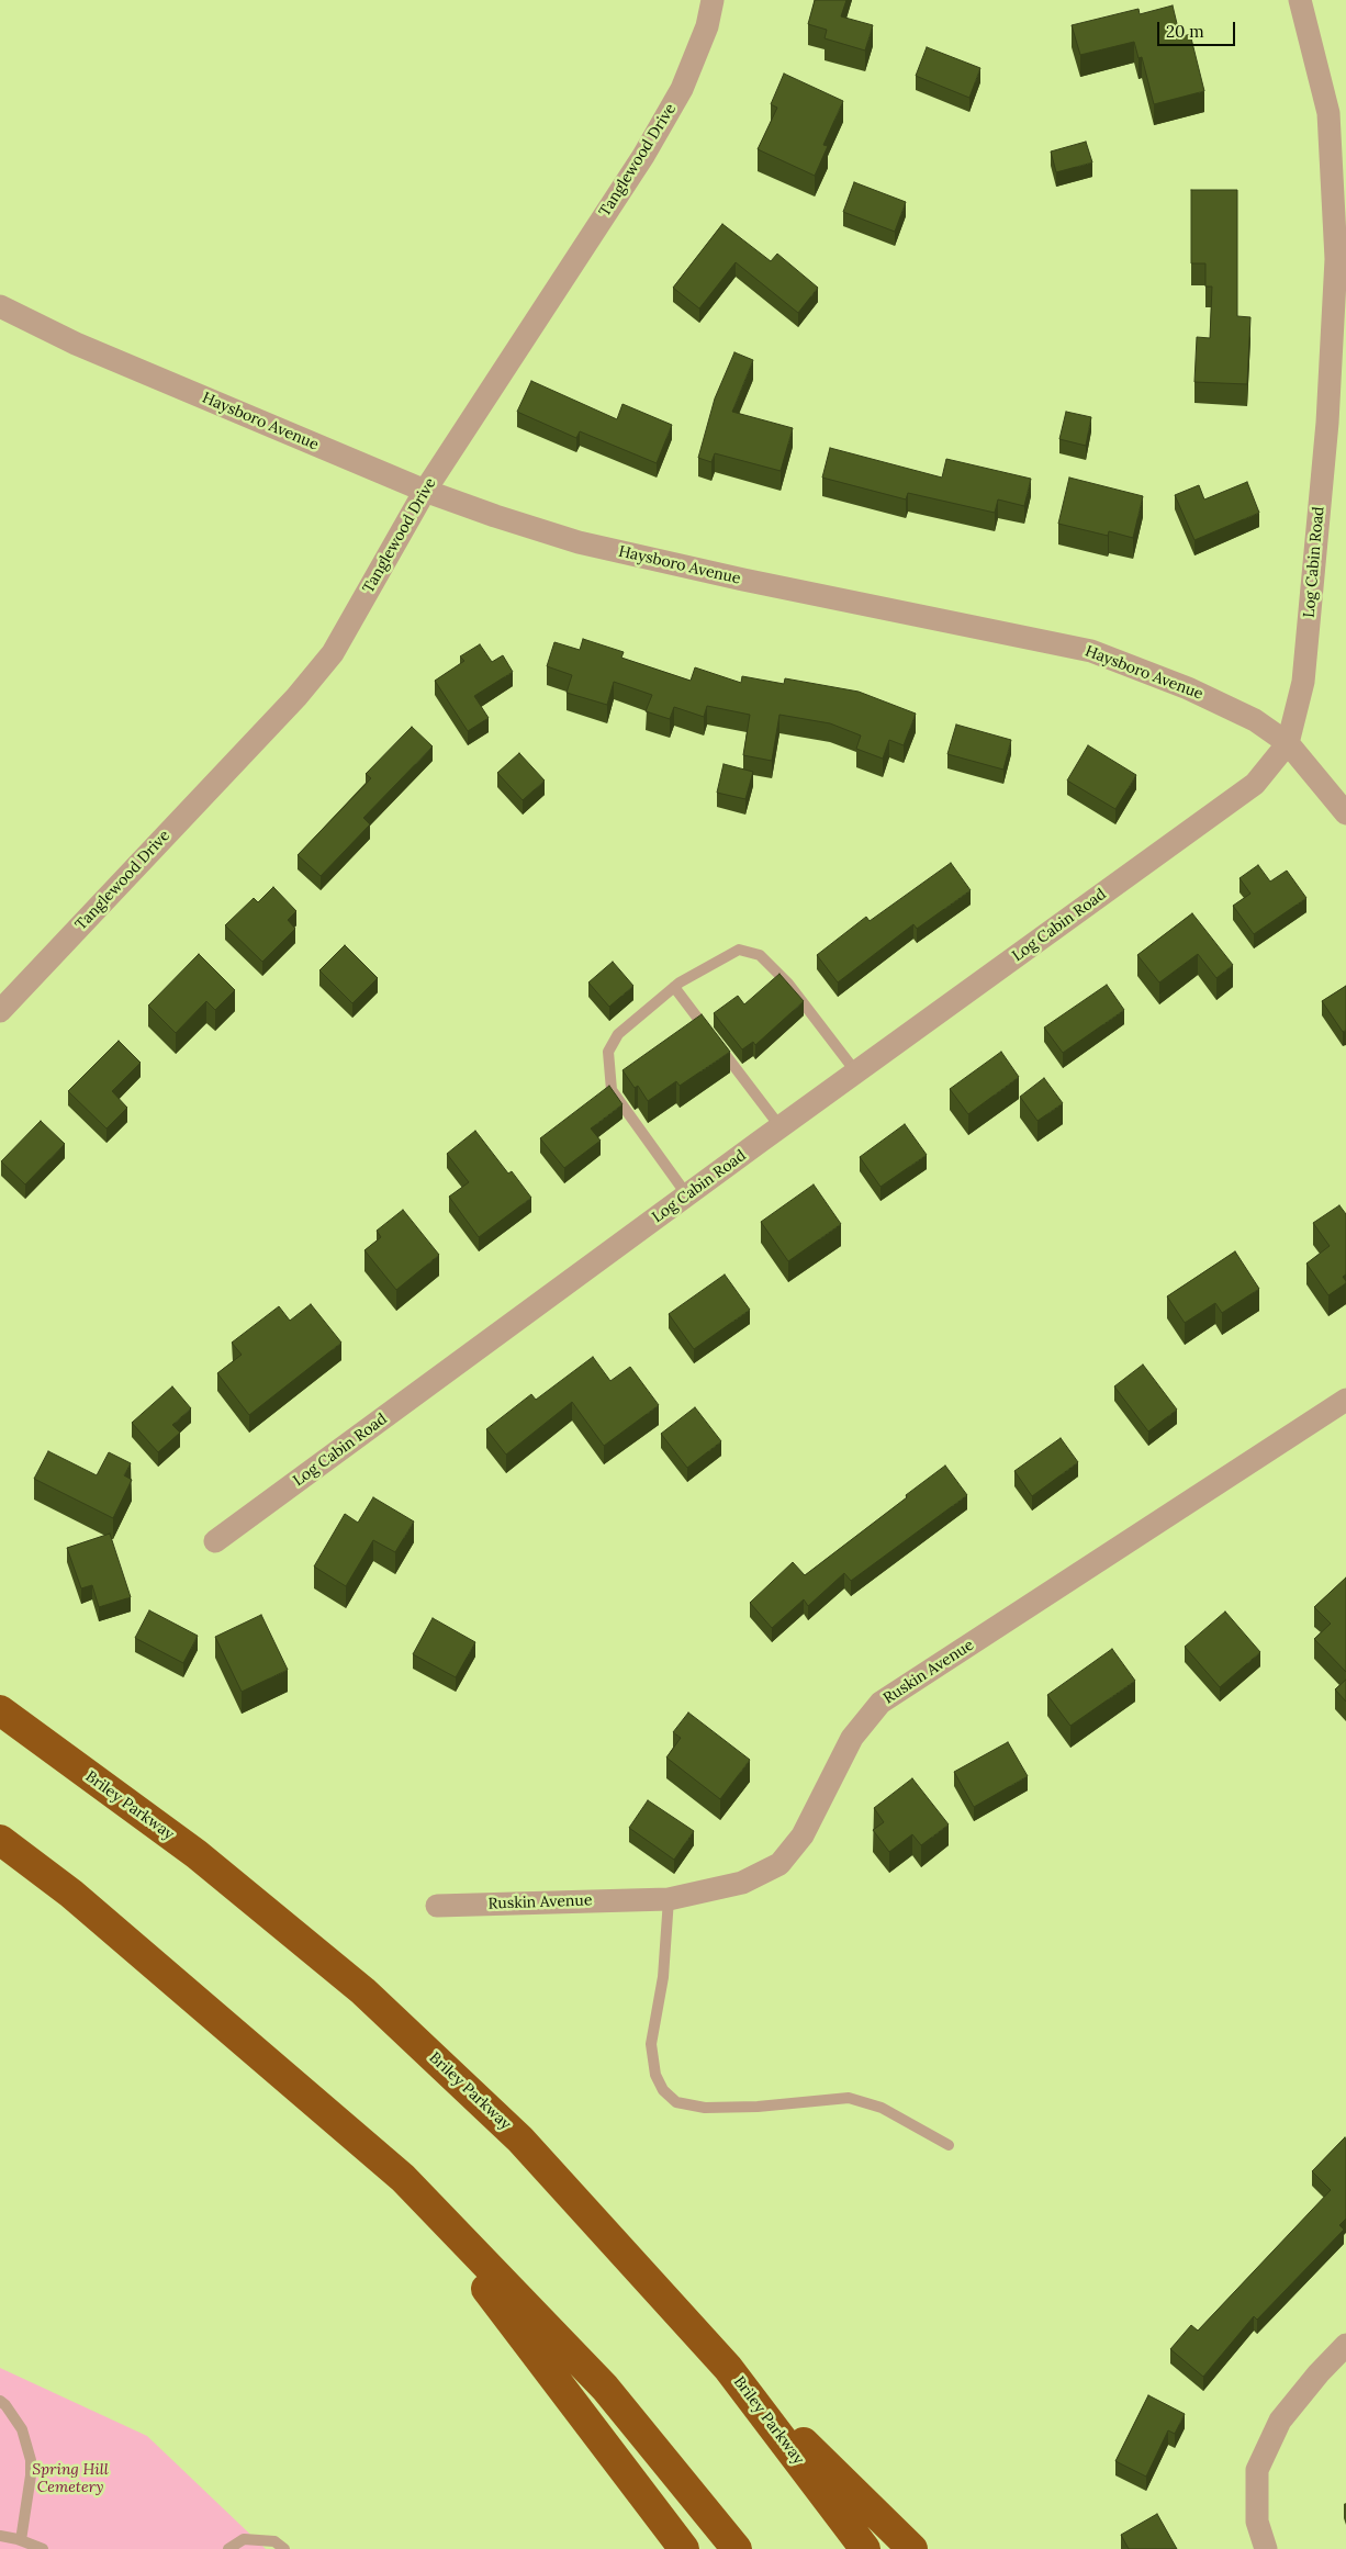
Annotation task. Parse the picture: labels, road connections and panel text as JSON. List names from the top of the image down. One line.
{"streets":{"highway":["Briley Parkway"],"street":["Tanglewood Drive","Haysboro Avenue","Log Cabin Road","Ruskin Avenue"]},"crossings":[["Tanglewood Drive","Haysboro Avenue"],["Haysboro Avenue","Log Cabin Road"]],"parks":["Spring Hill Cemetery"],"scale_bar":"20 m"}
